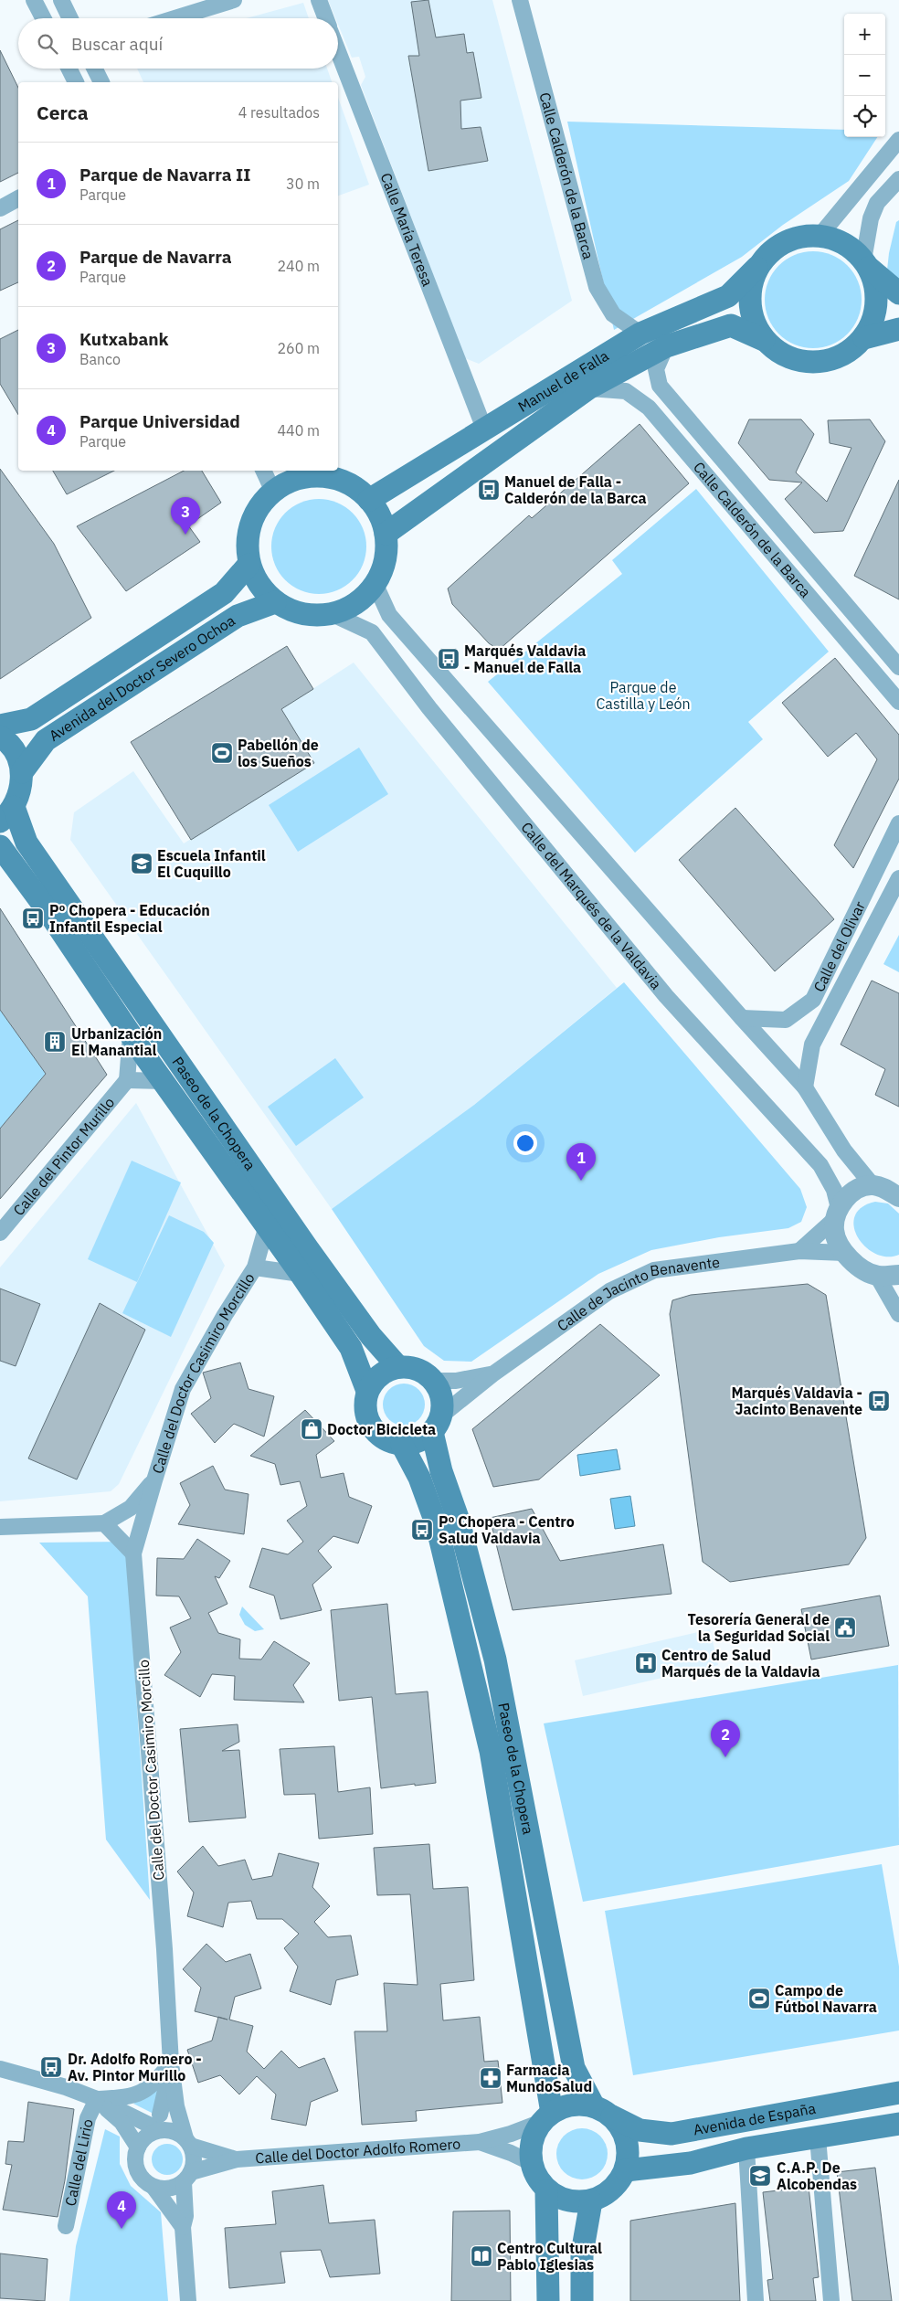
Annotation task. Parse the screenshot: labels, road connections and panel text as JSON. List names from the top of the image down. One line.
{"streets":{"main road":["Manuel de Falla","Avenida del Doctor Severo Ochoa","Paseo de la Chopera","Avenida de España"],"street":["Calle Calderón de la Barca","Calle María Teresa","Calle del Marqués de la Valdavia","Calle del Olivar","Calle del Pintor Murillo","Calle de Jacinto Benavente","Calle del Doctor Casimiro Morcillo","Calle del Doctor Adolfo Romero","Calle del Lirio"]},"crossings":[["Calle Calderón de la Barca","Manuel de Falla"],["Calle María Teresa","Manuel de Falla"],["Manuel de Falla","Avenida del Doctor Severo Ochoa"],["Manuel de Falla","Calle del Marqués de la Valdavia"],["Avenida del Doctor Severo Ochoa","Calle del Marqués de la Valdavia"],["Paseo de la Chopera","Calle de Jacinto Benavente"],["Paseo de la Chopera","Calle del Doctor Casimiro Morcillo"],["Paseo de la Chopera","Avenida de España"],["Calle del Doctor Casimiro Morcillo","Calle del Doctor Adolfo Romero"]],"parks":["Parque de Castilla y León"],"places":{"bus stop":["Manuel de Falla - Calderón de la Barca","Marqués Valdavia - Manuel de Falla","Pº Chopera - Educación Infantil Especial","Marqués Valdavia - Jacinto Benavente","Pº Chopera - Centro Salud Valdavia","Dr. Adolfo Romero - Av. Pintor Murillo"],"sports":["Pabellón de los Sueños","Campo de Fútbol Navarra"],"school or university":["Escuela Infantil El Cuquillo","C.A.P. De Alcobendas"],"building":["Urbanización El Manantial"],"shop":["Doctor Bicicleta"],"public building":["Tesorería General de la Seguridad Social"],"hospital":["Centro de Salud Marqués de la Valdavia"],"pharmacy":["Farmacia MundoSalud"],"library":["Centro Cultural Pablo Iglesias"]},"page":{"map_buttons":["+","−"],"search":"Buscar aquí","heading":["Cerca","4 resultados"],"list":[{"mark":"1","name":"Parque de Navarra II","note":"Parque","value":"30 m"},{"mark":"2","name":"Parque de Navarra","note":"Parque","value":"240 m"},{"mark":"3","name":"Kutxabank","note":"Banco","value":"260 m"},{"mark":"4","name":"Parque Universidad","note":"Parque","value":"440 m"}],"pins":["3","1","2","4"]}}
